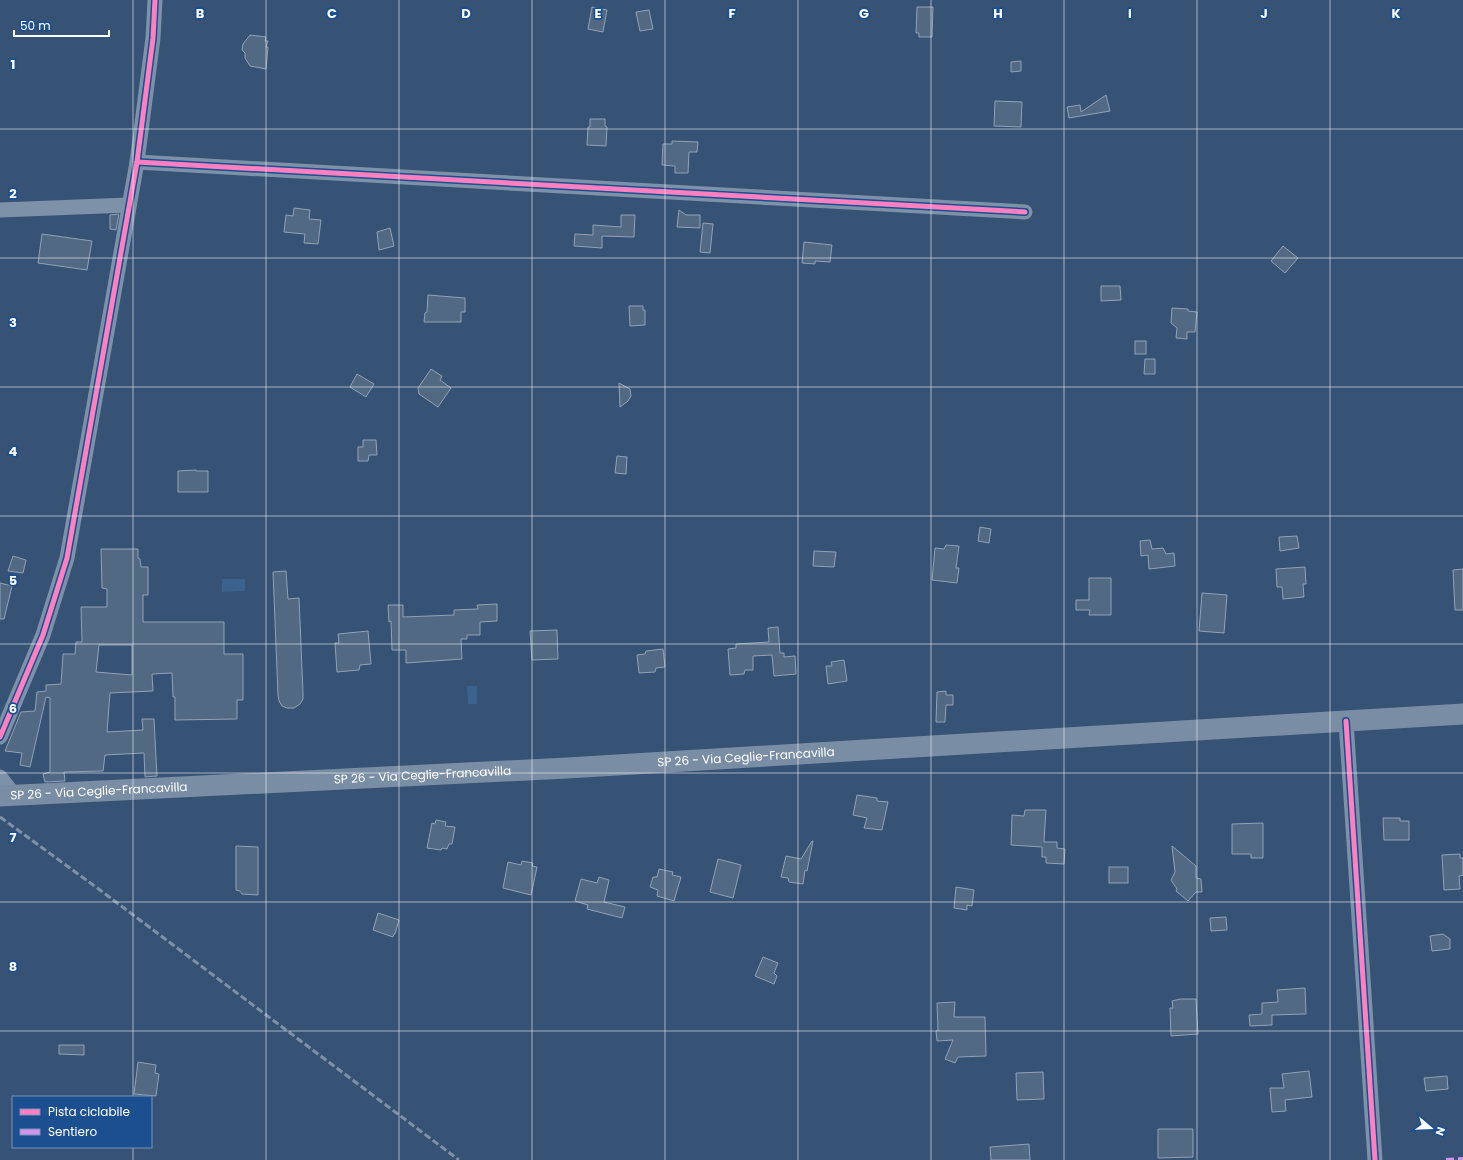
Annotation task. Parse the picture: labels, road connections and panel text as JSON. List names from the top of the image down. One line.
{"streets":{"main road":["SP 26 - Via Ceglie-Francavilla"]},"legend":["Pista ciclabile","Sentiero"],"scale_bar":"50 m","north":"right","grid":{"columns":["B","C","D","E","F","G","H","I","J","K"],"rows":["1","2","3","4","5","6","7","8"]}}
